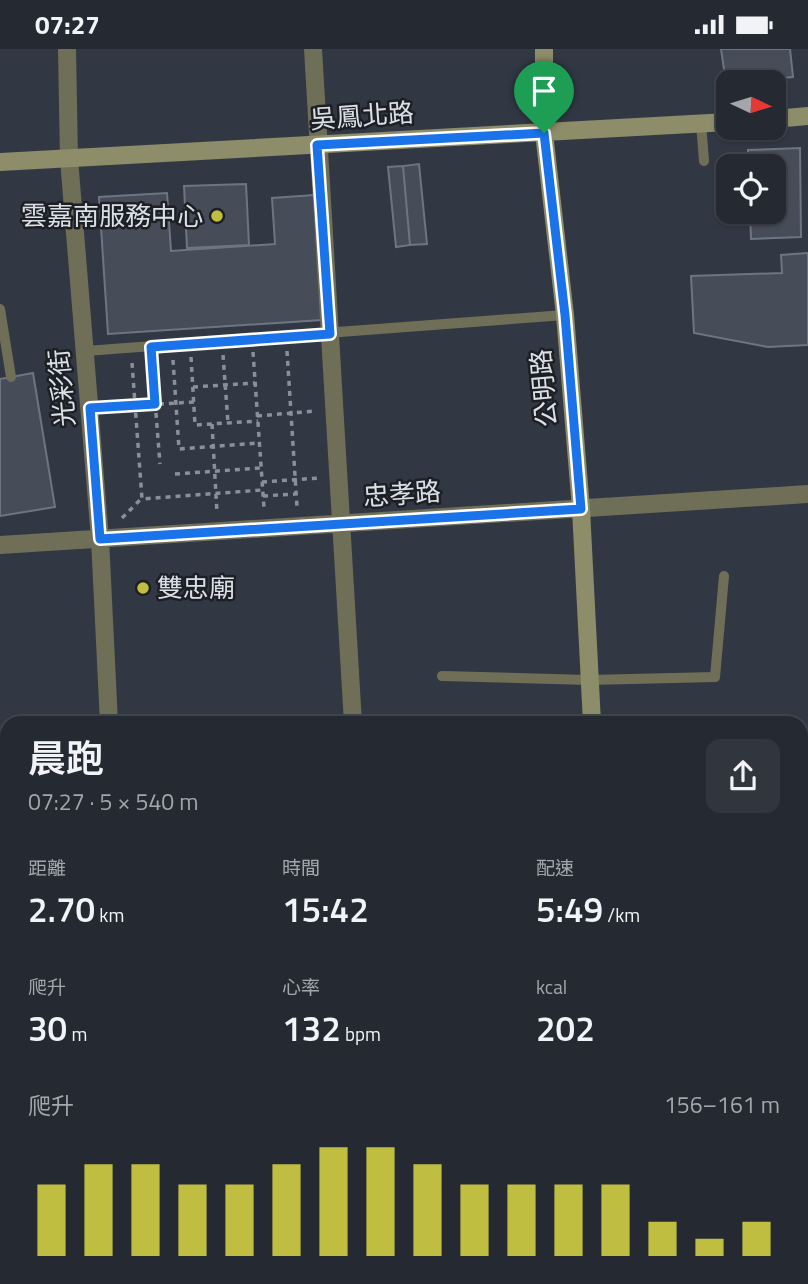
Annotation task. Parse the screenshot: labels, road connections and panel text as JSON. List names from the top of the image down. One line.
{"streets":{"street":["吳鳳北路","光彩街","公明路","忠孝路"]},"crossings":[["吳鳳北路","光彩街"],["吳鳳北路","公明路"],["光彩街","忠孝路"],["公明路","忠孝路"]],"places":["雲嘉南服務中心","雙忠廟"],"north":"right","page":{"status":"07:27","heading":["晨跑","07:27 · 5 × 540 m"],"stats":[["距離","2.70 km"],["時間","15:42"],["配速","5:49 /km"],["爬升","30 m"],["心率","132 bpm"],["kcal","202"]],"chart":["爬升","156–161 m"]}}
